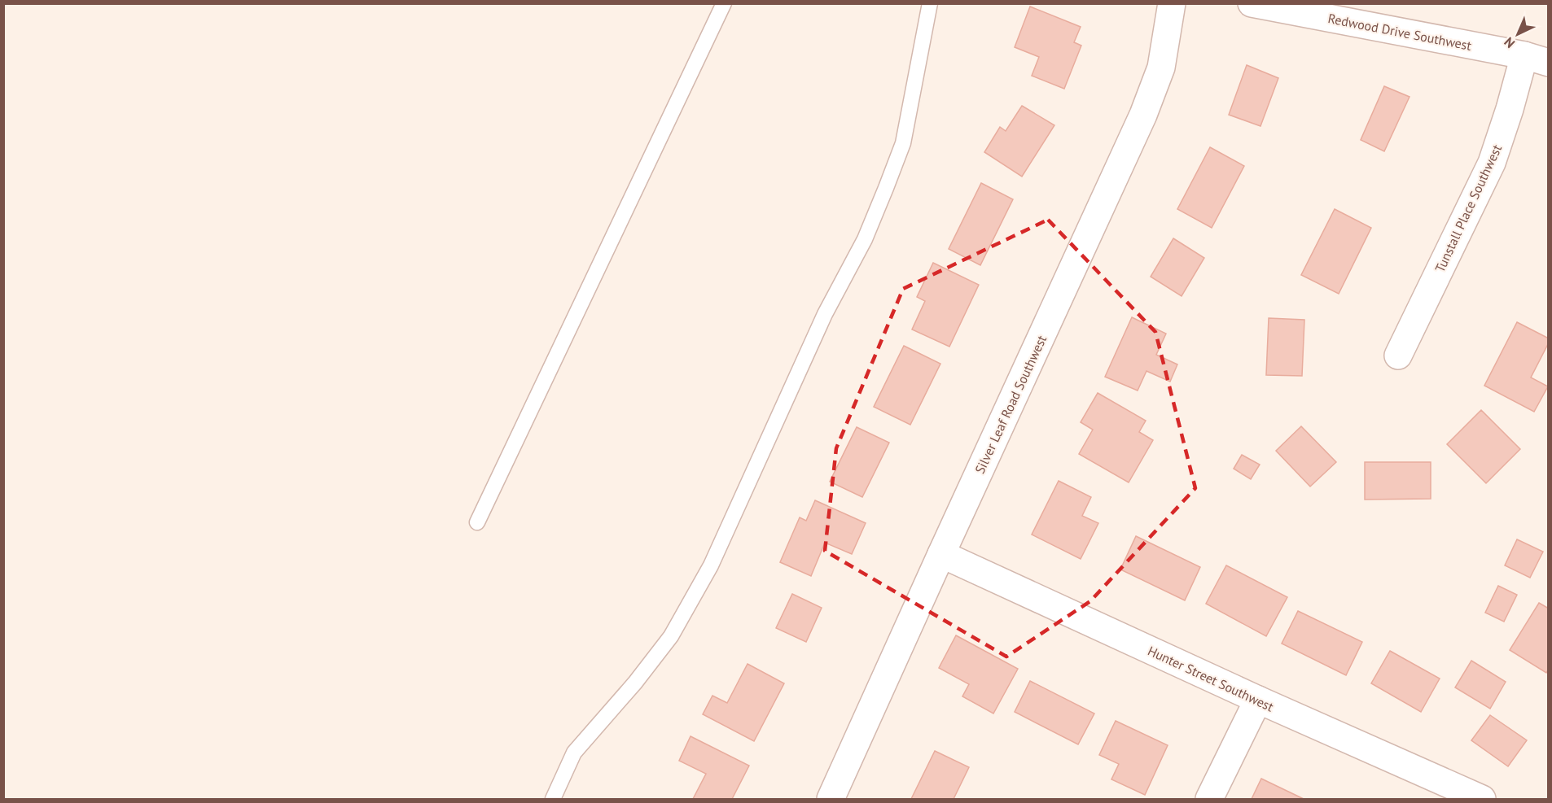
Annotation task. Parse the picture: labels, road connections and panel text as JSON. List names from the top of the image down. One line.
{"streets":{"street":["Redwood Drive Southwest","Tunstall Place Southwest","Silver Leaf Road Southwest","Hunter Street Southwest"]},"crossings":[["Redwood Drive Southwest","Tunstall Place Southwest"],["Silver Leaf Road Southwest","Hunter Street Southwest"]],"north":"bottom left"}
